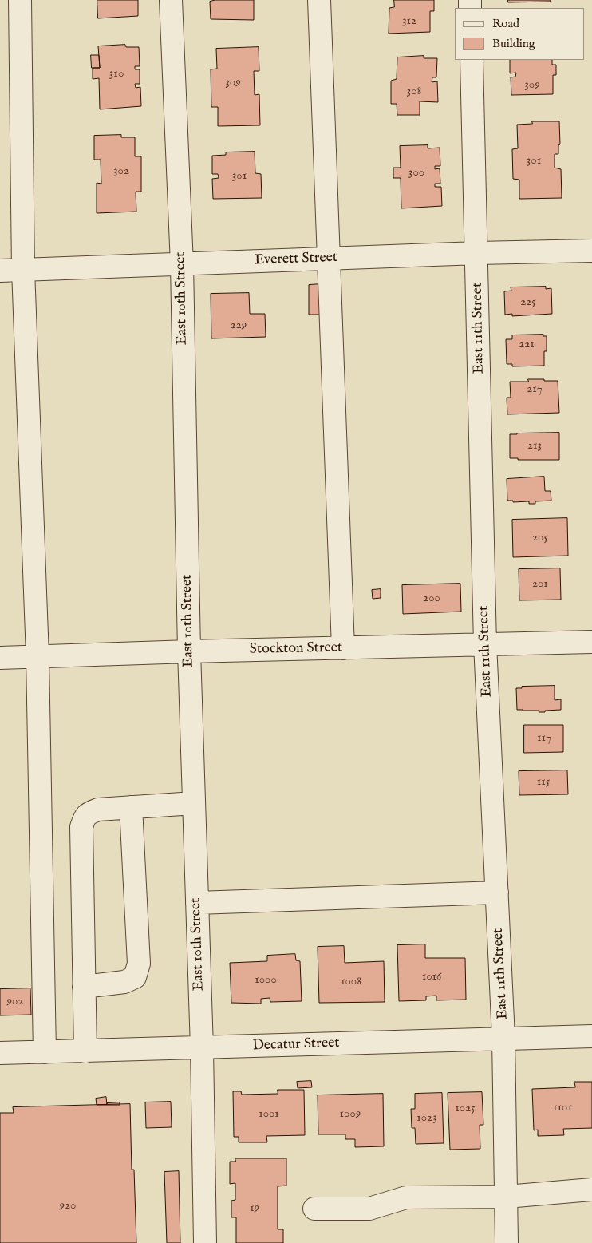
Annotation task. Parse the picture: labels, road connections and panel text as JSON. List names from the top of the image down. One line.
{"streets":{"street":["Everett Street","East 10th Street","East 11th Street","Stockton Street","Decatur Street"]},"crossings":[["Everett Street","East 10th Street"],["Everett Street","East 11th Street"],["East 10th Street","Stockton Street"],["East 10th Street","Decatur Street"],["East 11th Street","Stockton Street"],["East 11th Street","Decatur Street"]],"house_numbers":["312","310","309","309","308","301","302","300","301","225","229","221","217","213","205","201","200","117","115","1016","1000","1008","902","1101","1025","1001","1009","1023","920","19"],"legend":["Road","Building"]}
